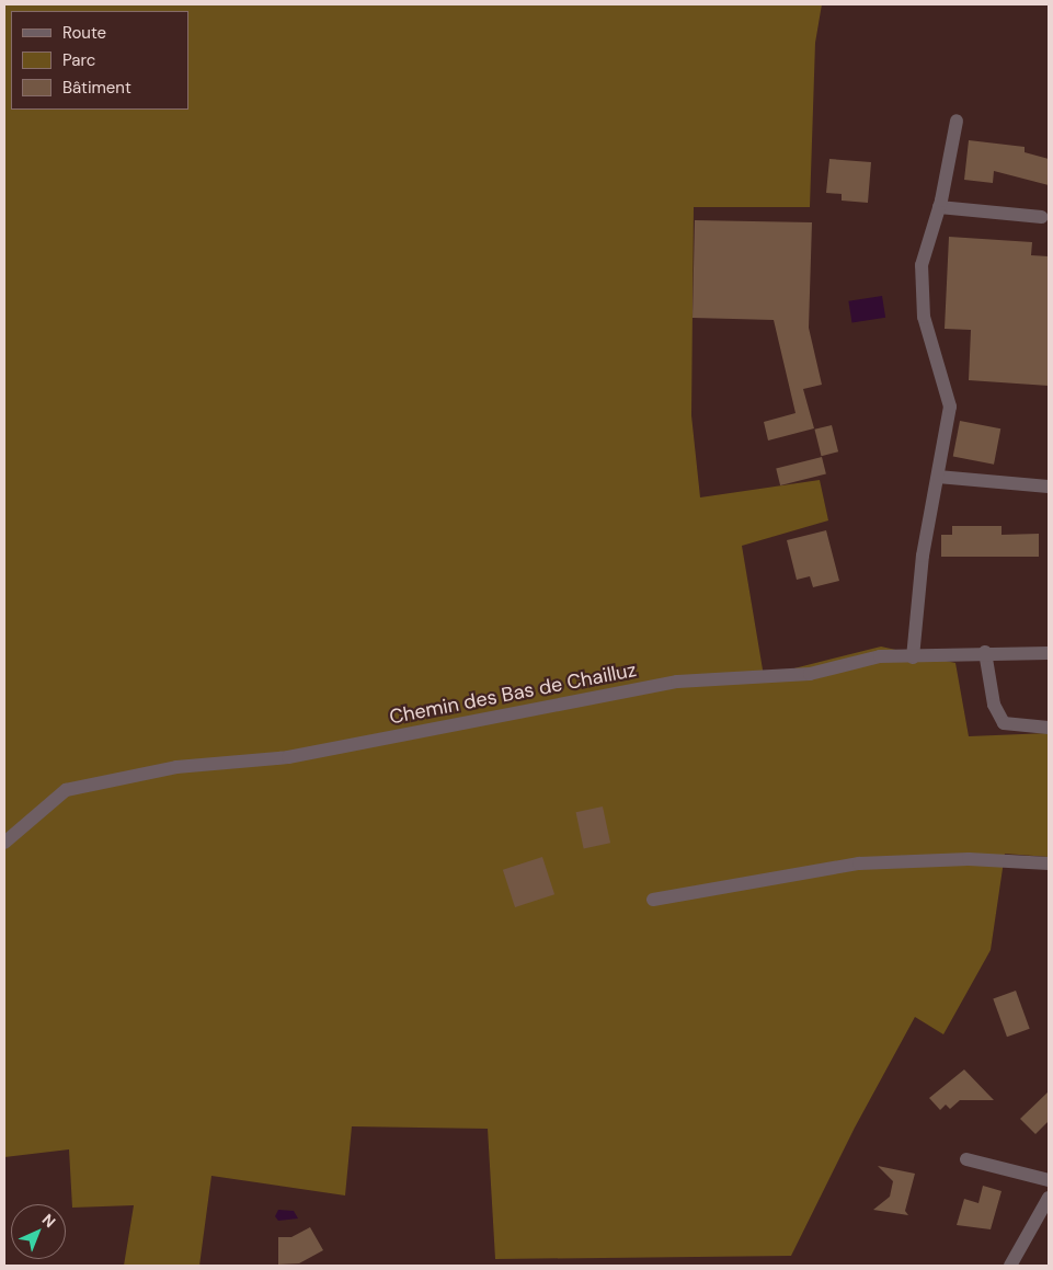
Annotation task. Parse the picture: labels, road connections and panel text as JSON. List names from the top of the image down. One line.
{"streets":{"street":["Chemin des Bas de Chailluz"]},"legend":["Route","Parc","Bâtiment"],"north":"top right"}
